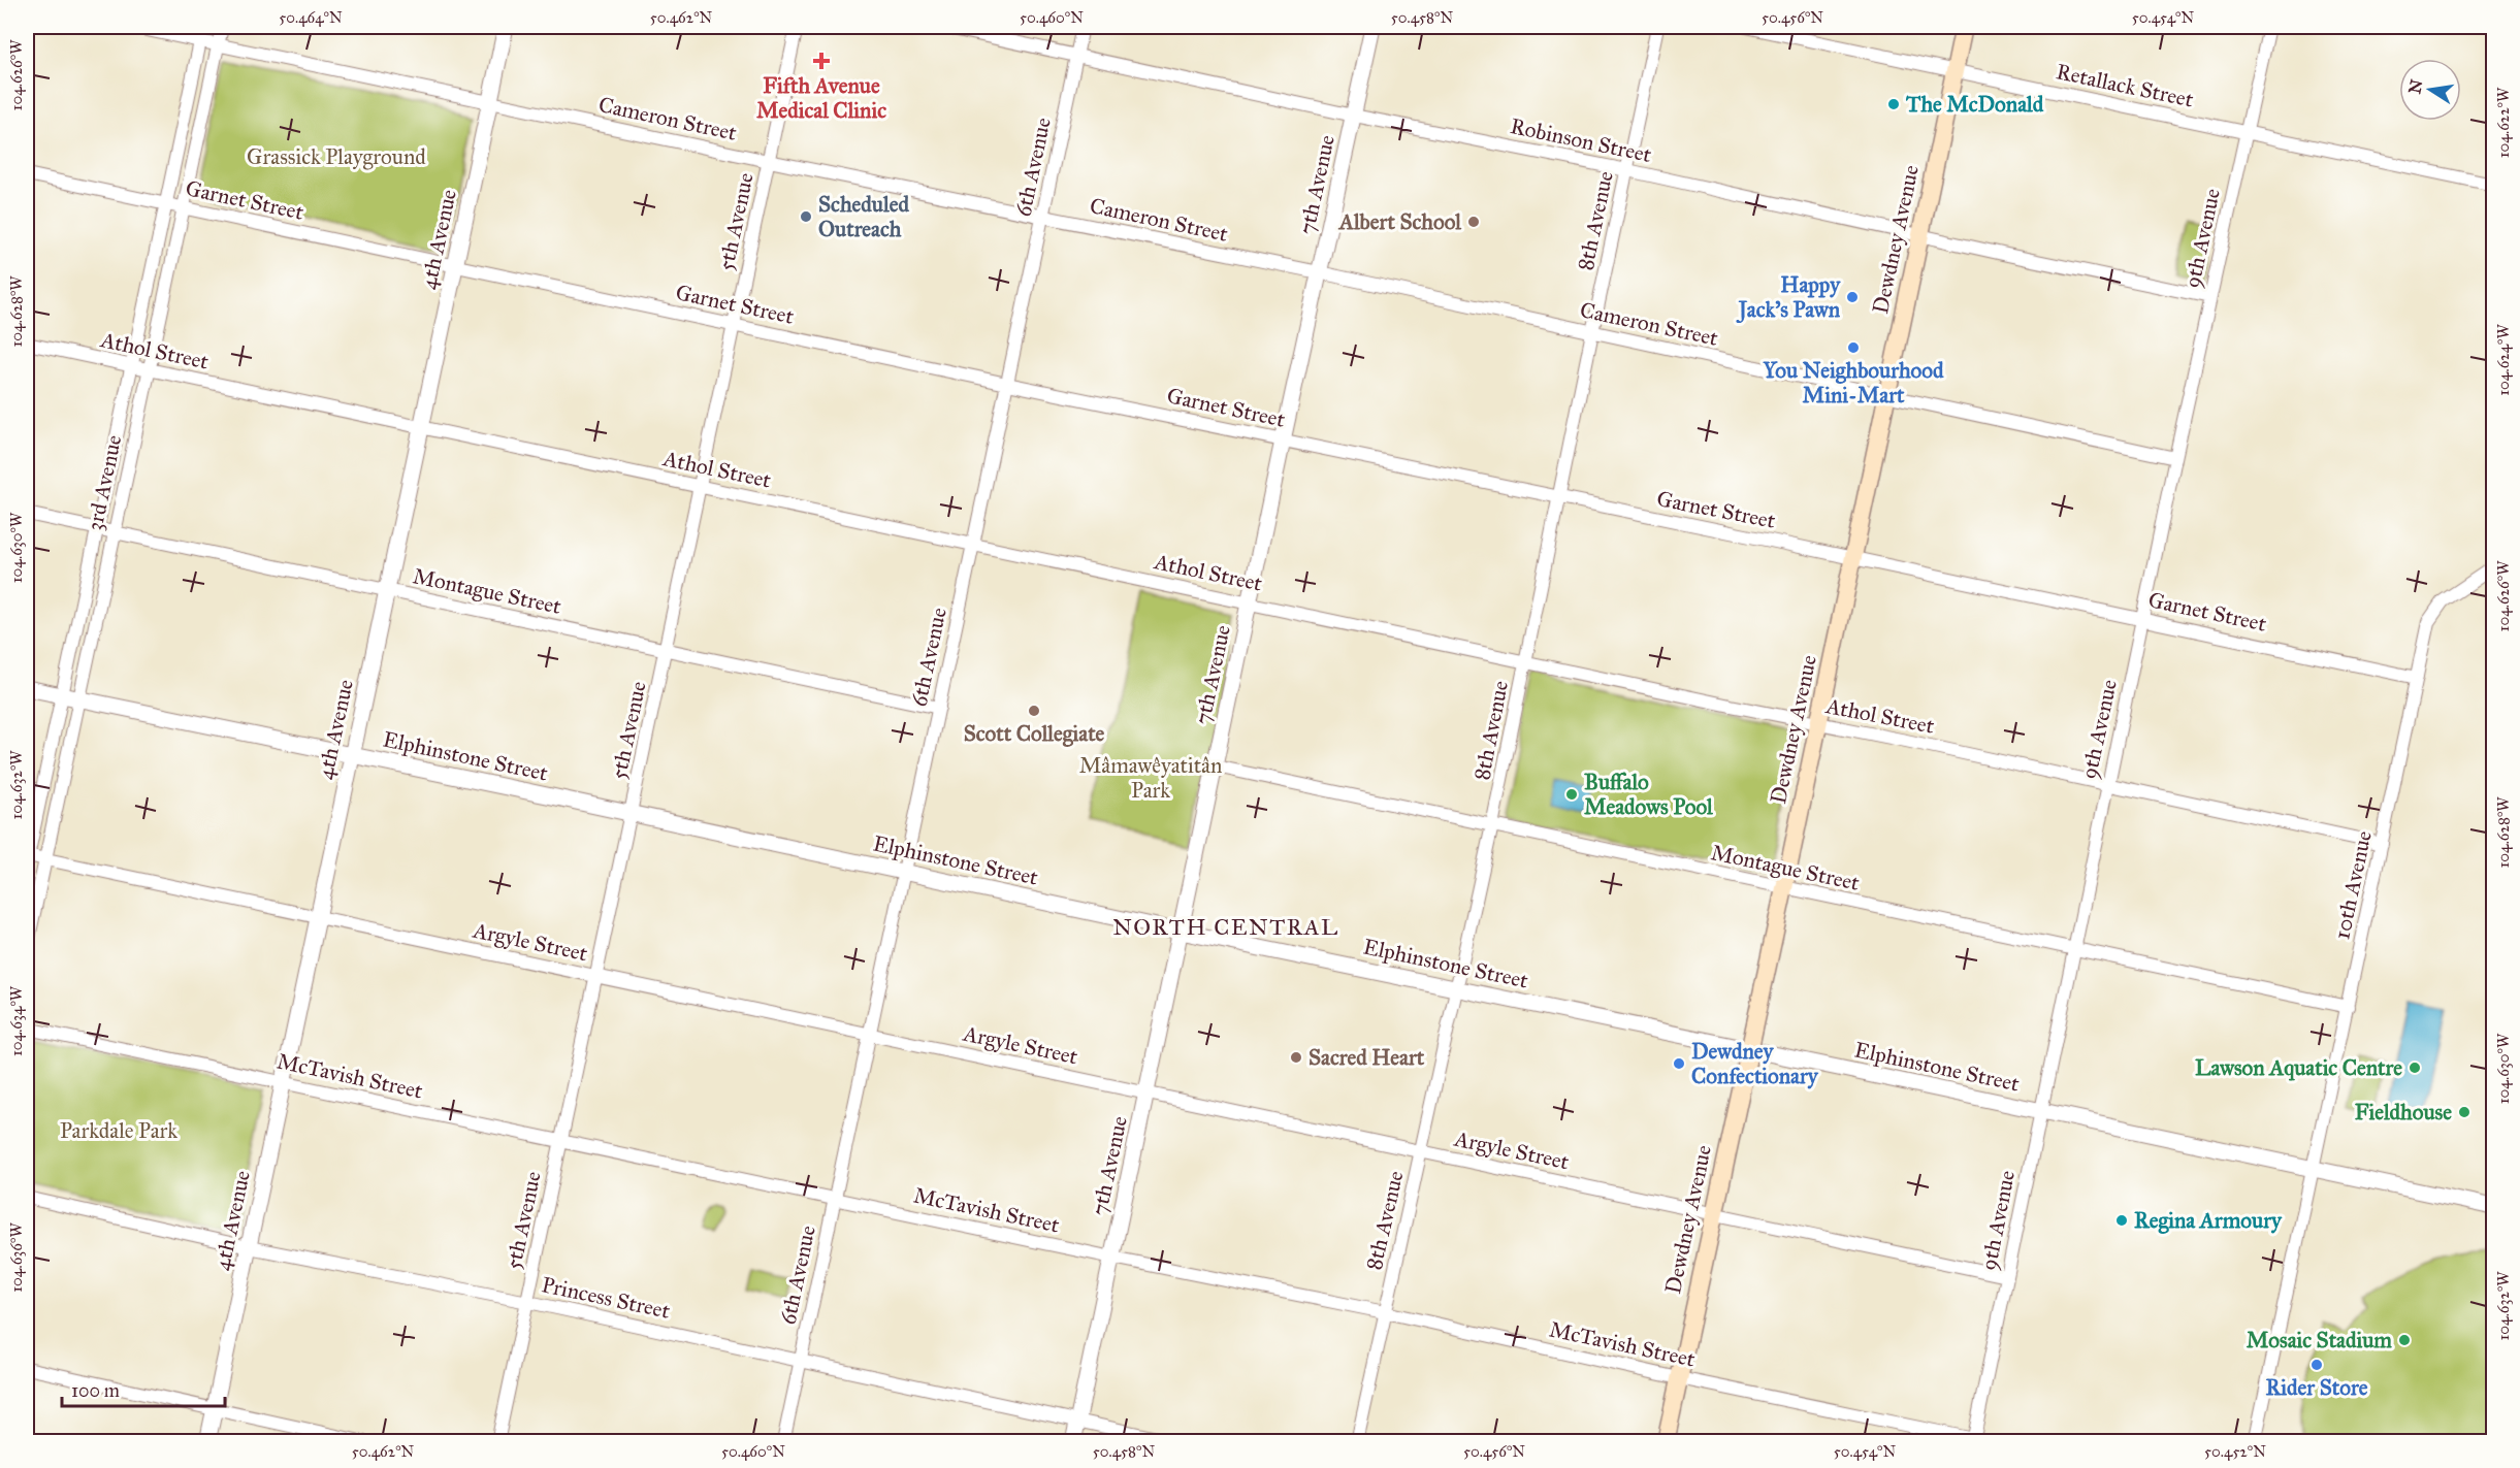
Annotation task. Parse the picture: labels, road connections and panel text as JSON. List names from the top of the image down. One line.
{"streets":{"main road":["Dewdney Avenue"],"street":["Retallack Street","Cameron Street","Robinson Street","6th Avenue","7th Avenue","Garnet Street","8th Avenue","5th Avenue","9th Avenue","4th Avenue","Athol Street","3rd Avenue","Montague Street","Elphinstone Street","10th Avenue","Argyle Street","McTavish Street","Princess Street"]},"crossings":[["Retallack Street","9th Avenue"],["Retallack Street","Dewdney Avenue"],["Cameron Street","6th Avenue"],["Cameron Street","7th Avenue"],["Cameron Street","8th Avenue"],["Cameron Street","5th Avenue"],["Cameron Street","9th Avenue"],["Cameron Street","4th Avenue"],["Cameron Street","Dewdney Avenue"],["Cameron Street","3rd Avenue"],["Robinson Street","6th Avenue"],["Robinson Street","7th Avenue"],["Robinson Street","8th Avenue"],["Robinson Street","9th Avenue"],["Robinson Street","Dewdney Avenue"],["6th Avenue","Garnet Street"],["6th Avenue","Athol Street"],["6th Avenue","Montague Street"],["6th Avenue","Elphinstone Street"],["6th Avenue","Argyle Street"],["6th Avenue","McTavish Street"],["6th Avenue","Princess Street"],["7th Avenue","Garnet Street"],["7th Avenue","Athol Street"],["7th Avenue","Montague Street"],["7th Avenue","Elphinstone Street"],["7th Avenue","Argyle Street"],["7th Avenue","McTavish Street"],["7th Avenue","Princess Street"],["Garnet Street","8th Avenue"],["Garnet Street","5th Avenue"],["Garnet Street","9th Avenue"],["Garnet Street","4th Avenue"],["Garnet Street","Dewdney Avenue"],["Garnet Street","3rd Avenue"],["Garnet Street","10th Avenue"],["8th Avenue","Athol Street"],["8th Avenue","Montague Street"],["8th Avenue","Elphinstone Street"],["8th Avenue","Argyle Street"],["8th Avenue","McTavish Street"],["5th Avenue","Athol Street"],["5th Avenue","Montague Street"],["5th Avenue","Elphinstone Street"],["5th Avenue","Argyle Street"],["5th Avenue","McTavish Street"],["5th Avenue","Princess Street"],["9th Avenue","Athol Street"],["9th Avenue","Montague Street"],["9th Avenue","Elphinstone Street"],["9th Avenue","Argyle Street"],["9th Avenue","McTavish Street"],["4th Avenue","Athol Street"],["4th Avenue","Montague Street"],["4th Avenue","Elphinstone Street"],["4th Avenue","Argyle Street"],["4th Avenue","McTavish Street"],["4th Avenue","Princess Street"],["Dewdney Avenue","Athol Street"],["Dewdney Avenue","Montague Street"],["Dewdney Avenue","Elphinstone Street"],["Dewdney Avenue","Argyle Street"],["Dewdney Avenue","McTavish Street"],["Athol Street","3rd Avenue"],["Athol Street","10th Avenue"],["3rd Avenue","Montague Street"],["3rd Avenue","Elphinstone Street"],["3rd Avenue","Argyle Street"],["Montague Street","10th Avenue"],["Elphinstone Street","10th Avenue"]],"districts":["NORTH CENTRAL"],"parks":["Grassick Playground","Mâmawêyatitân Park","Parkdale Park"],"places":{"health":["Fifth Avenue Medical Clinic"],"other":["The McDonald","Scheduled Outreach","Albert School","Happy Jack's Pawn","You Neighbourhood Mini-Mart","Scott Collegiate","Buffalo Meadows Pool","Sacred Heart","Dewdney Confectionary","Lawson Aquatic Centre","Fieldhouse","Regina Armoury","Mosaic Stadium","Rider Store"]},"scale_bar":"100 m","north":"left","coordinates":["50.464°N","50.462°N","50.460°N","50.458°N","50.456°N","50.454°N","104.626°W","104.622°W","104.628°W","104.624°W","104.630°W","104.632°W","104.634°W","104.636°W","50.452°N"]}
